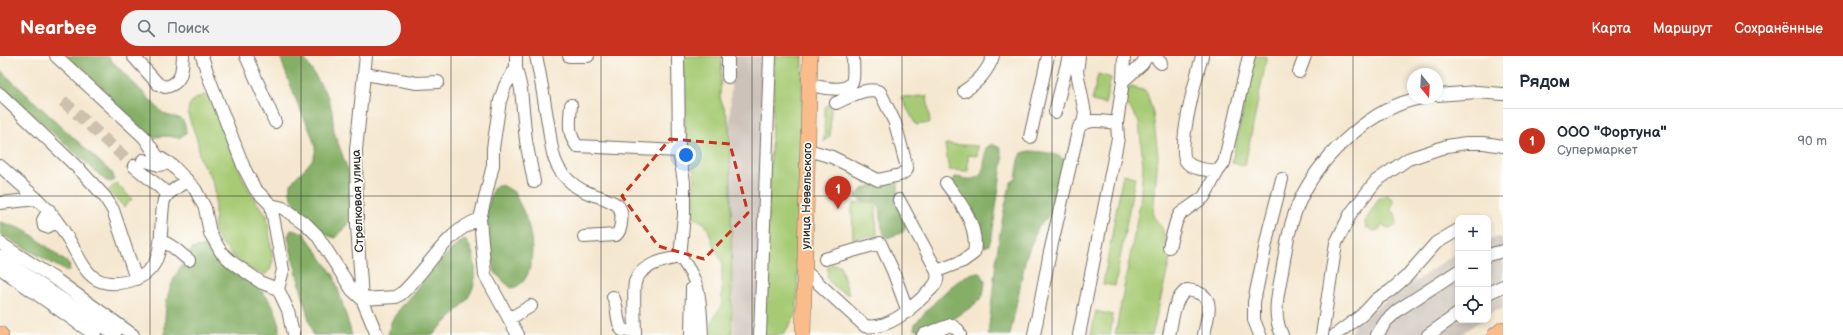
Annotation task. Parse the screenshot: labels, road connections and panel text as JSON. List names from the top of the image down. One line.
{"streets":{"main road":["улица Невельского"],"street":["Стрелковая улица"]},"north":"bottom","page":{"header":"Nearbee","search":"Поиск","nav":["Карта","Маршрут","Сохранённые"],"heading":"Рядом","list":[{"mark":"1","name":"ООО \"Фортуна\"","note":"Супермаркет","value":"90 m"}],"pins":"1","map_buttons":["+","−"]}}
